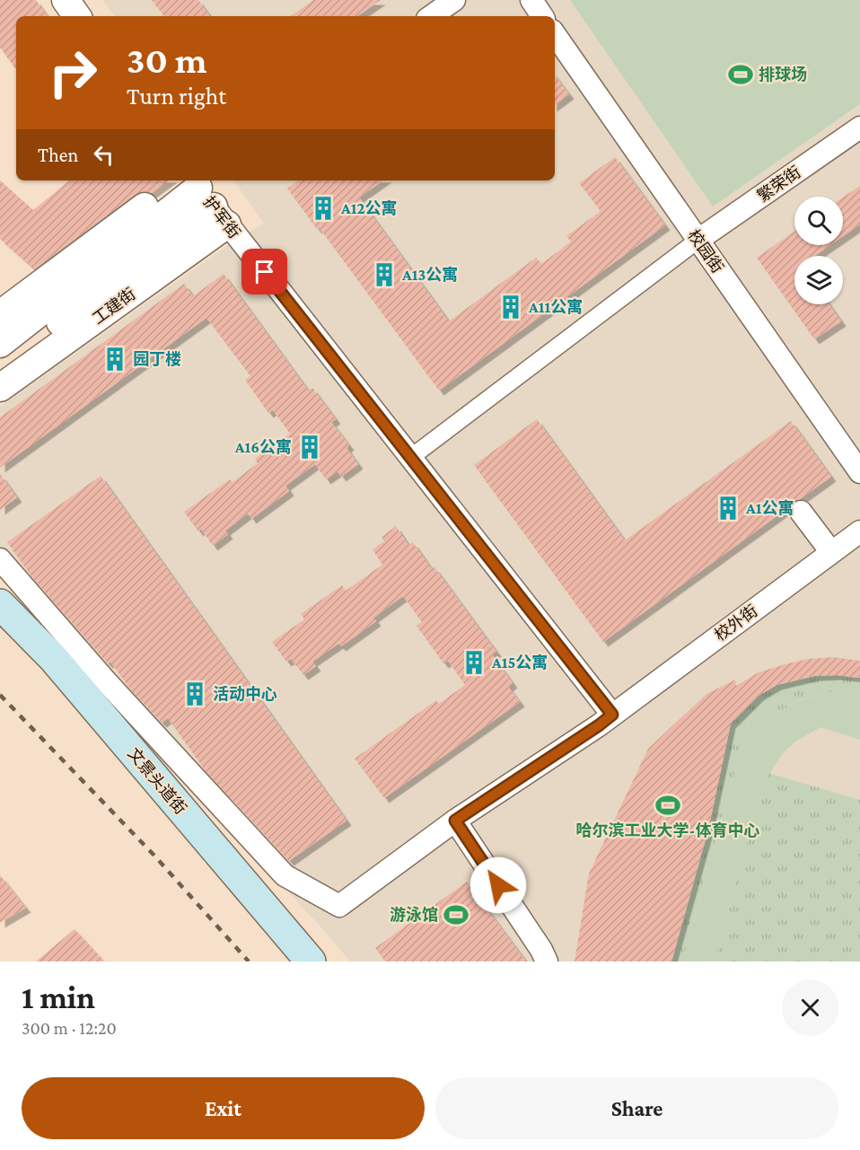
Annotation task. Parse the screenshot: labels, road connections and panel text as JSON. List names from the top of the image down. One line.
{"streets":{"main road":["文景头道街"],"street":["繁荣街","护军街","校园街","工建街","校外街"]},"crossings":[["繁荣街","校园街"],["护军街","工建街"],["护军街","校外街"]],"places":{"sports":["排球场","哈尔滨工业大学-体育中心","游泳馆"],"building":["A12公寓","A13公寓","A11公寓","园丁楼","A16公寓","A1公寓","A15公寓","活动中心"]},"page":{"turn":["30 m","Turn right"],"then":"Then","heading":["1 min","300 m · 12:20"],"buttons":["Exit","Share"]}}
